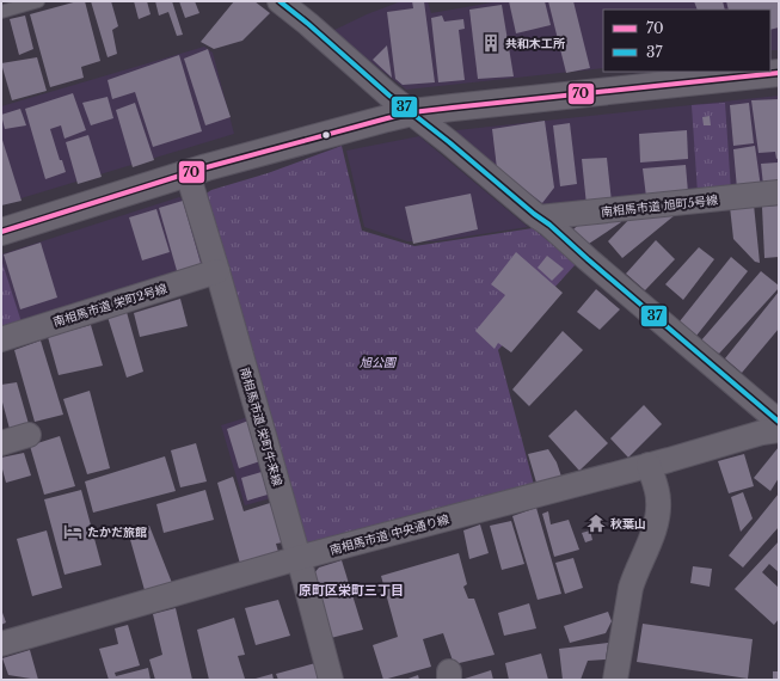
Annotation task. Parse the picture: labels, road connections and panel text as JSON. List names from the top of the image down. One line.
{"streets":{"street":["南相馬市道 旭町5号線","南相馬市道 栄町2号線","南相馬市道 栄町牛来線","南相馬市道 中央通り線"]},"crossings":[["南相馬市道 栄町2号線","南相馬市道 栄町牛来線"],["南相馬市道 栄町牛来線","南相馬市道 中央通り線"]],"districts":["原町区栄町三丁目"],"parks":["旭公園"],"places":{"building":["共和木工所"],"temple":["秋葉山"],"hotel":["たかだ旅館"]},"lines":["transit line 37","transit line 70"],"legend":["70","37"]}
